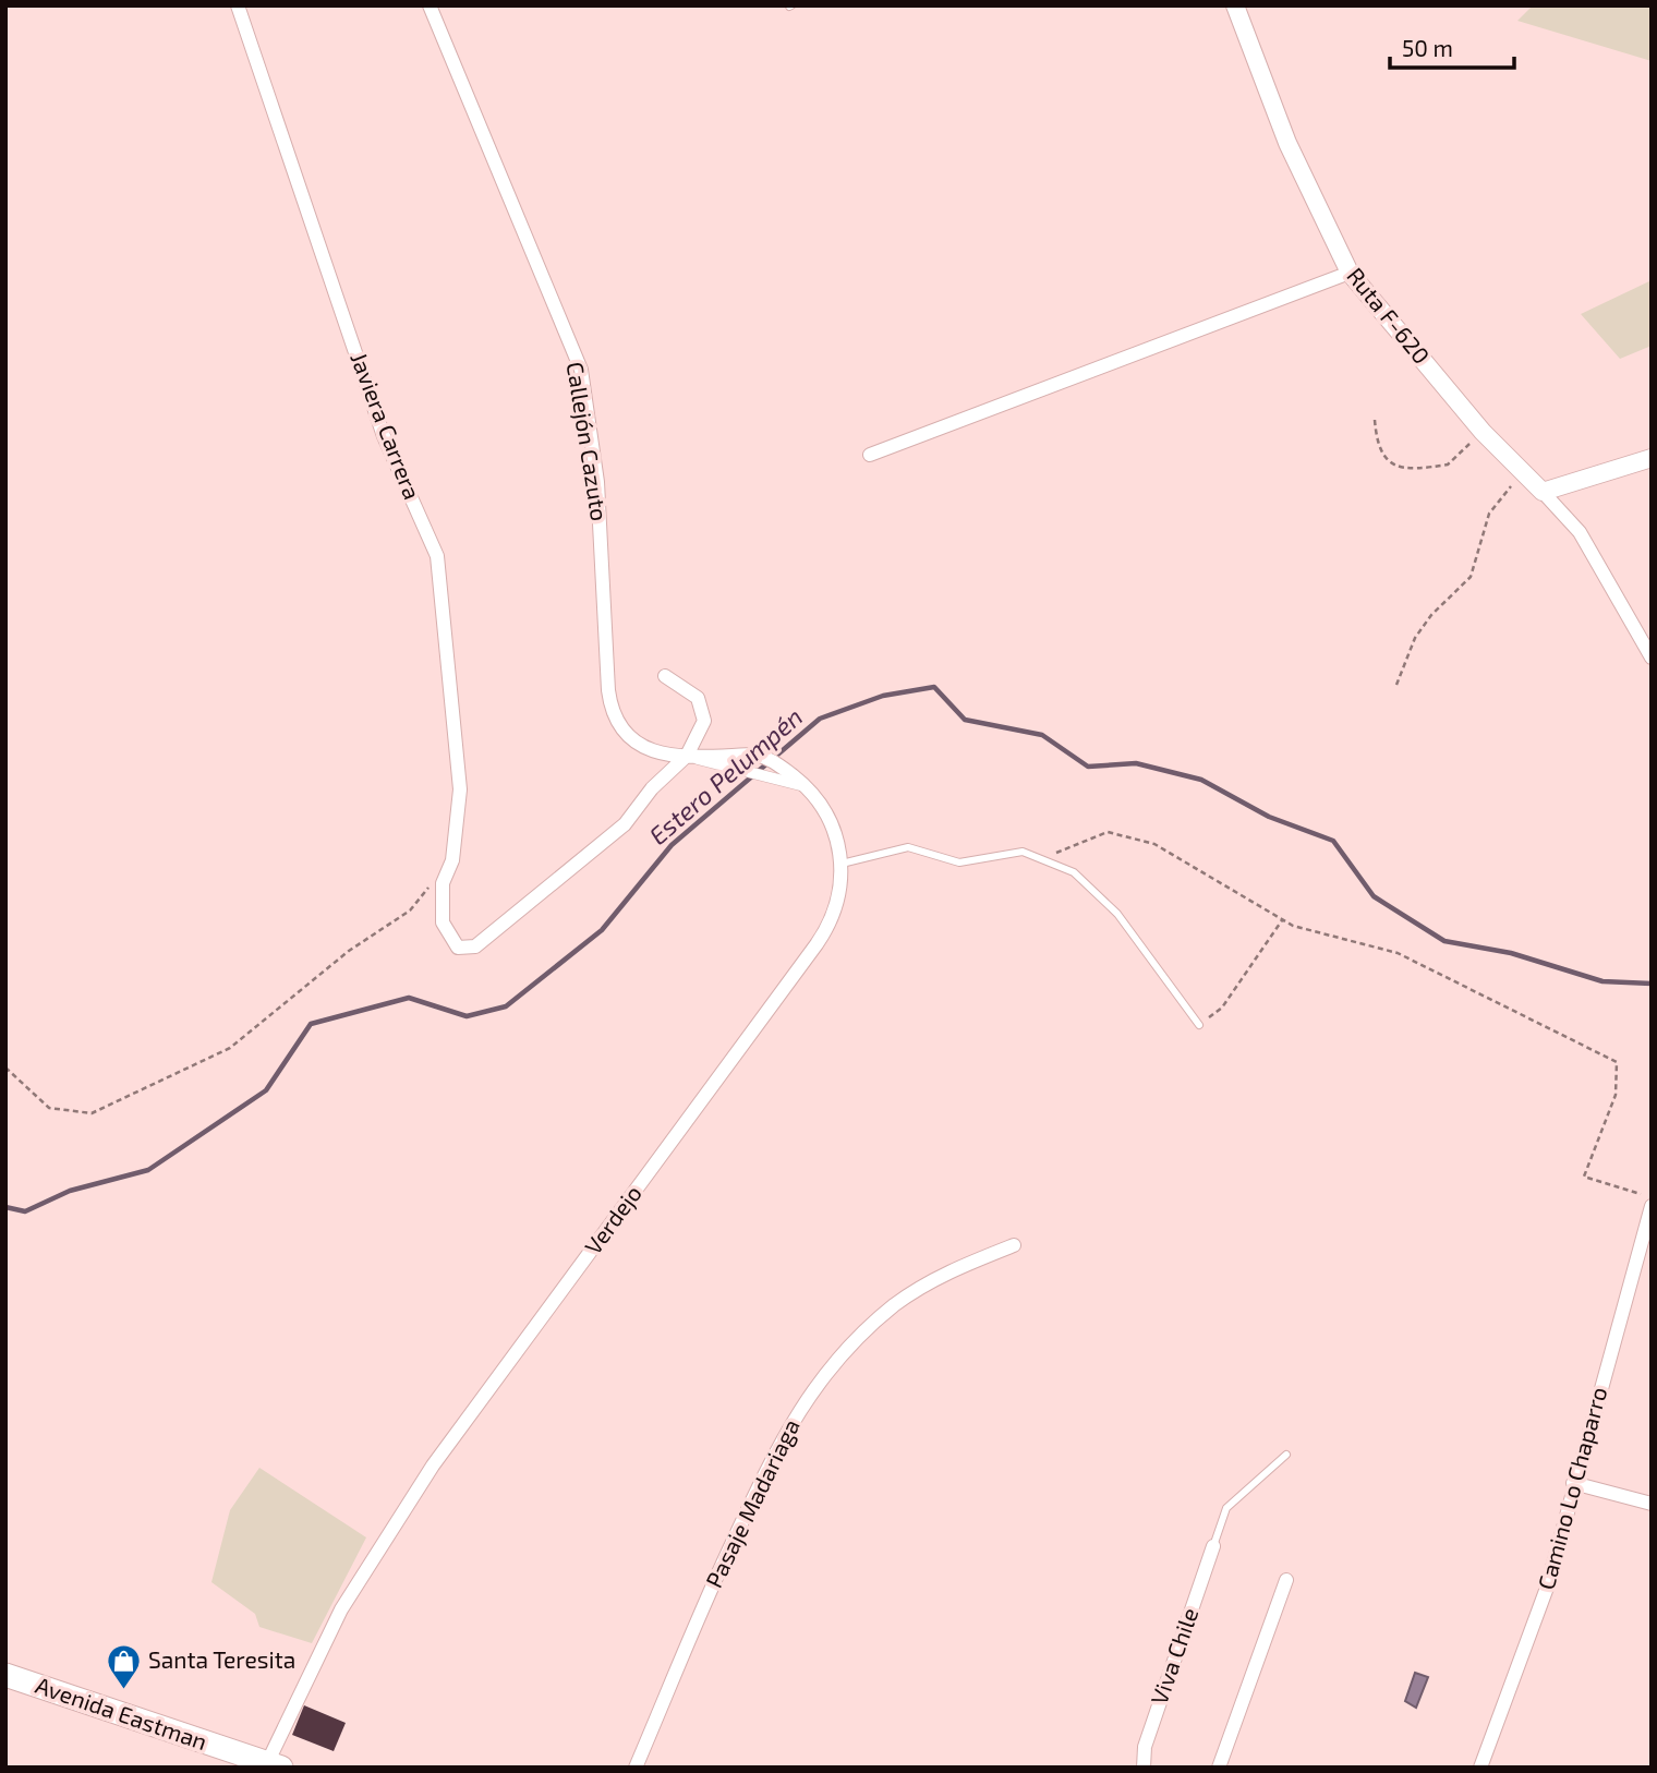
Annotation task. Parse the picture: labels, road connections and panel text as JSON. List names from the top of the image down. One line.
{"streets":{"main road":["Avenida Eastman"],"street":["Ruta F-620","Javiera Carrera","Callejón Cazuto","Verdejo","Camino Lo Chaparro","Pasaje Madariaga","Viva Chile"]},"crossings":[["Javiera Carrera","Callejón Cazuto"],["Javiera Carrera","Verdejo"],["Callejón Cazuto","Verdejo"],["Verdejo","Avenida Eastman"]],"water":["Estero Pelumpén"],"places":{"shop":["Santa Teresita"]},"scale_bar":"50 m"}
